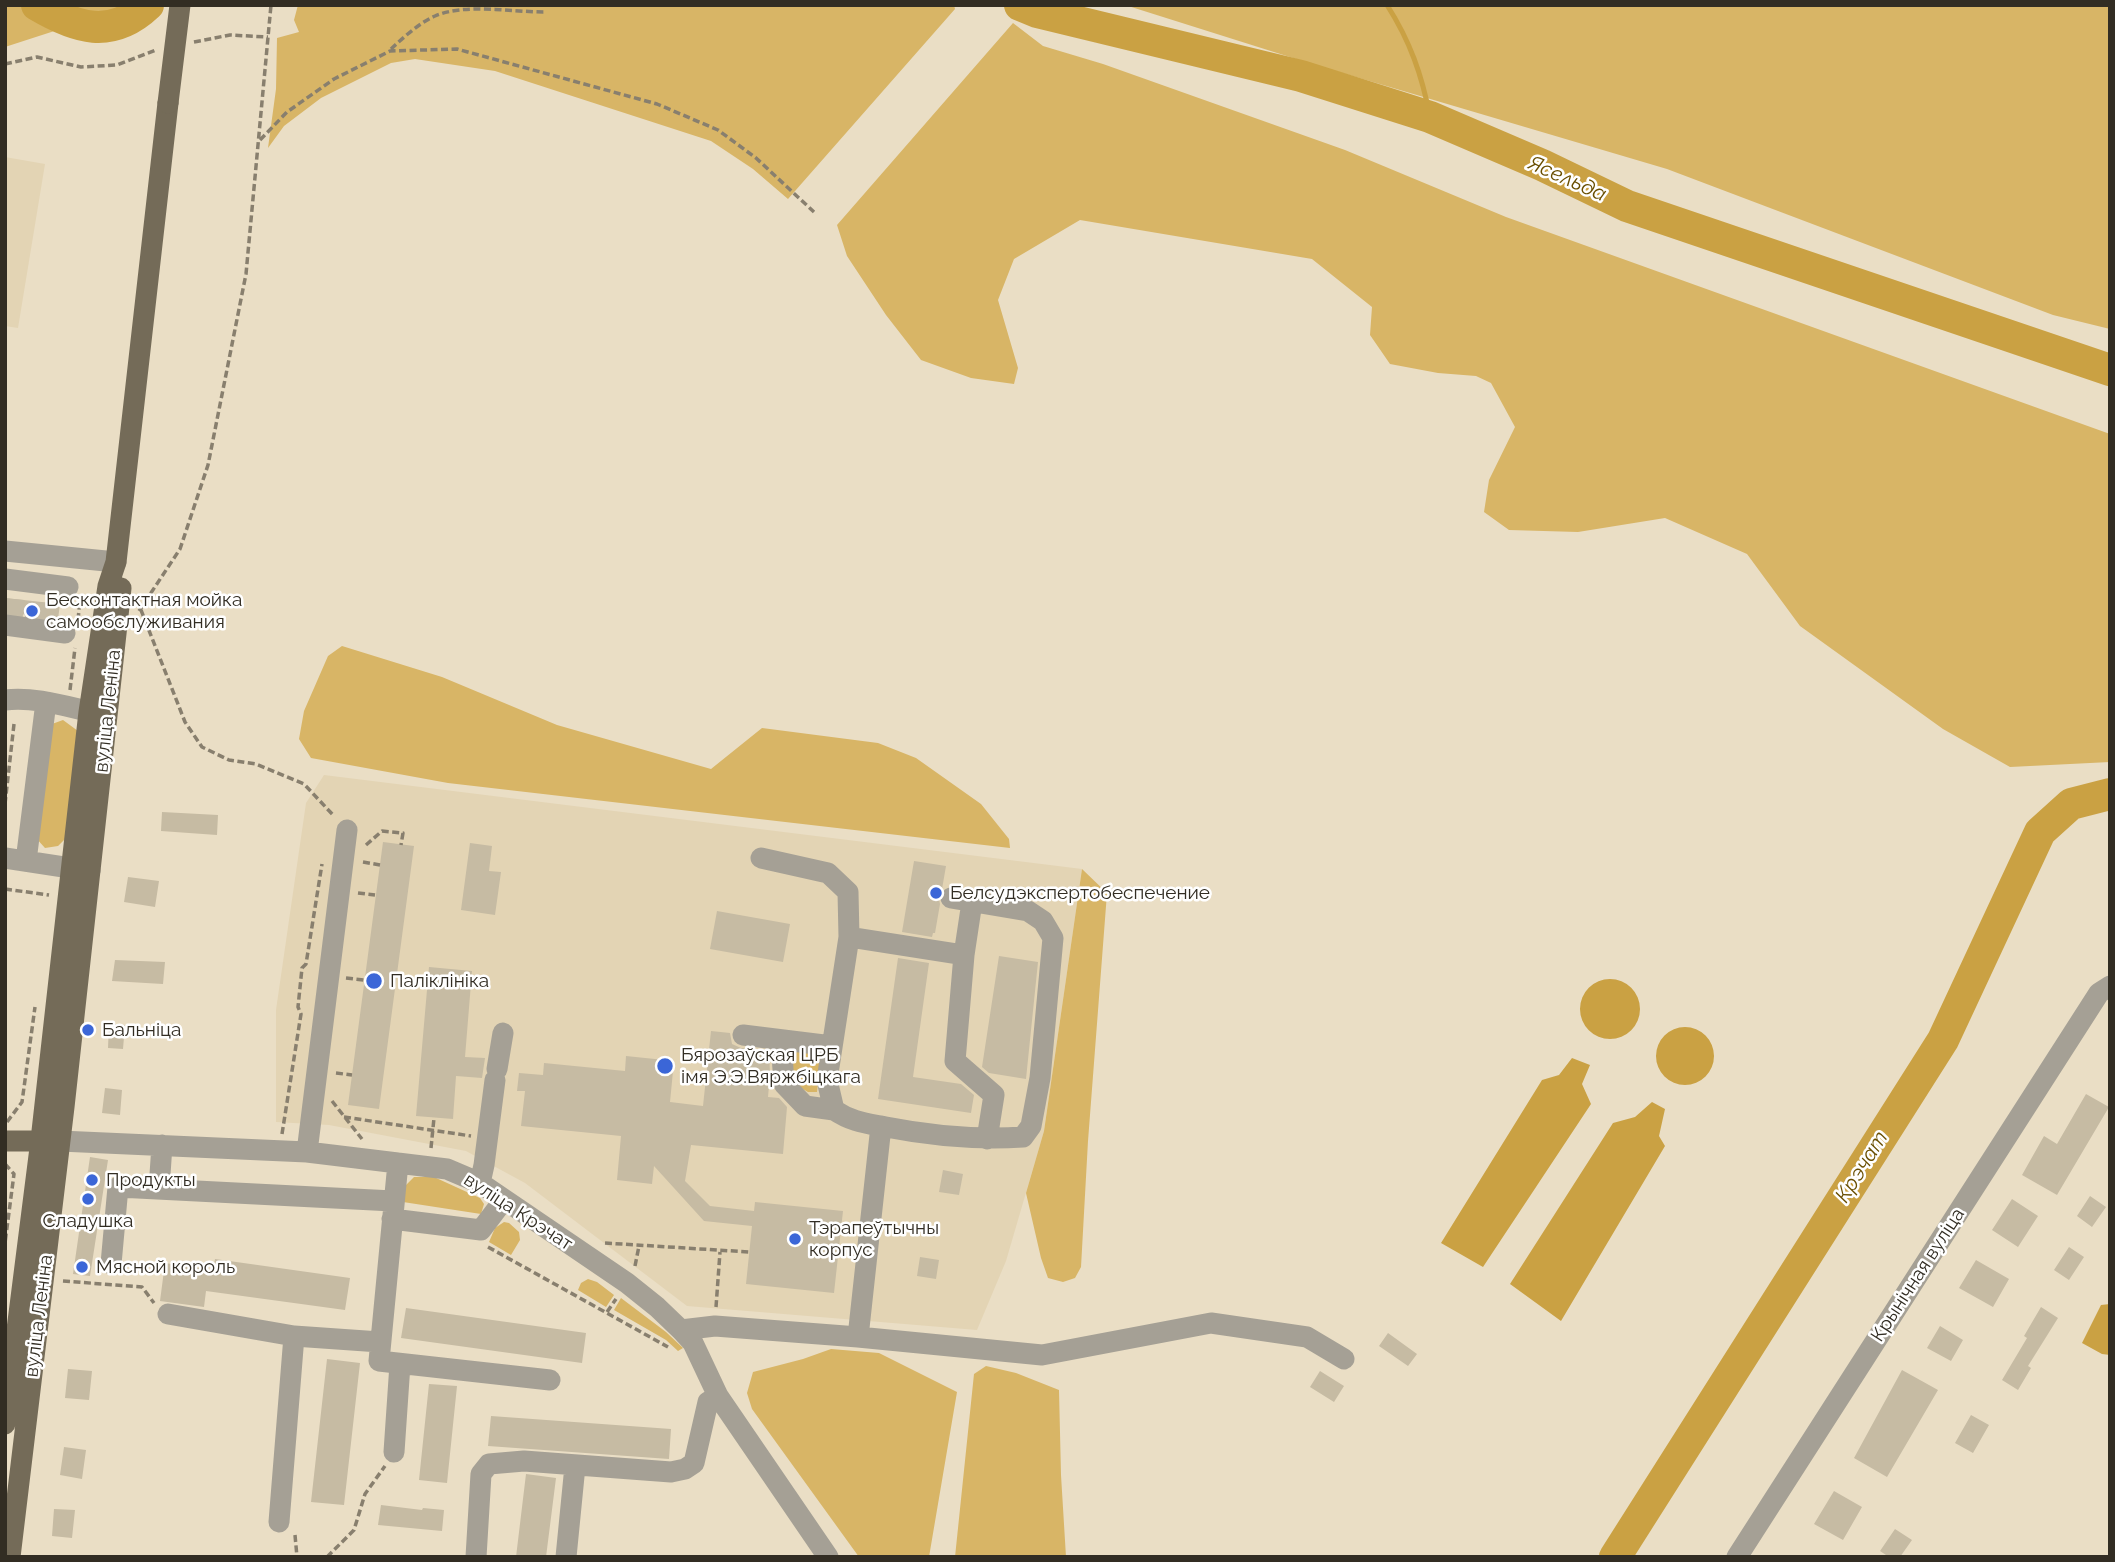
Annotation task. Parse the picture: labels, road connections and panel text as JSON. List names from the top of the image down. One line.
{"streets":{"main road":["вуліца Леніна"],"street":["вуліца Крэчат","Крынічная вуліца"]},"crossings":[["вуліца Леніна","вуліца Крэчат"]],"water":["Ясельда","Крэчат"],"places":["Бесконтактная мойка самообслуживания","Белсудэкспертобеспечение","Паліклініка","Бальніца","Бярозаўская ЦРБ імя Э.Э.Вяржбіцкага","Продукты","Сладушка","Тэрапеўтычны корпус","Мясной король"]}
